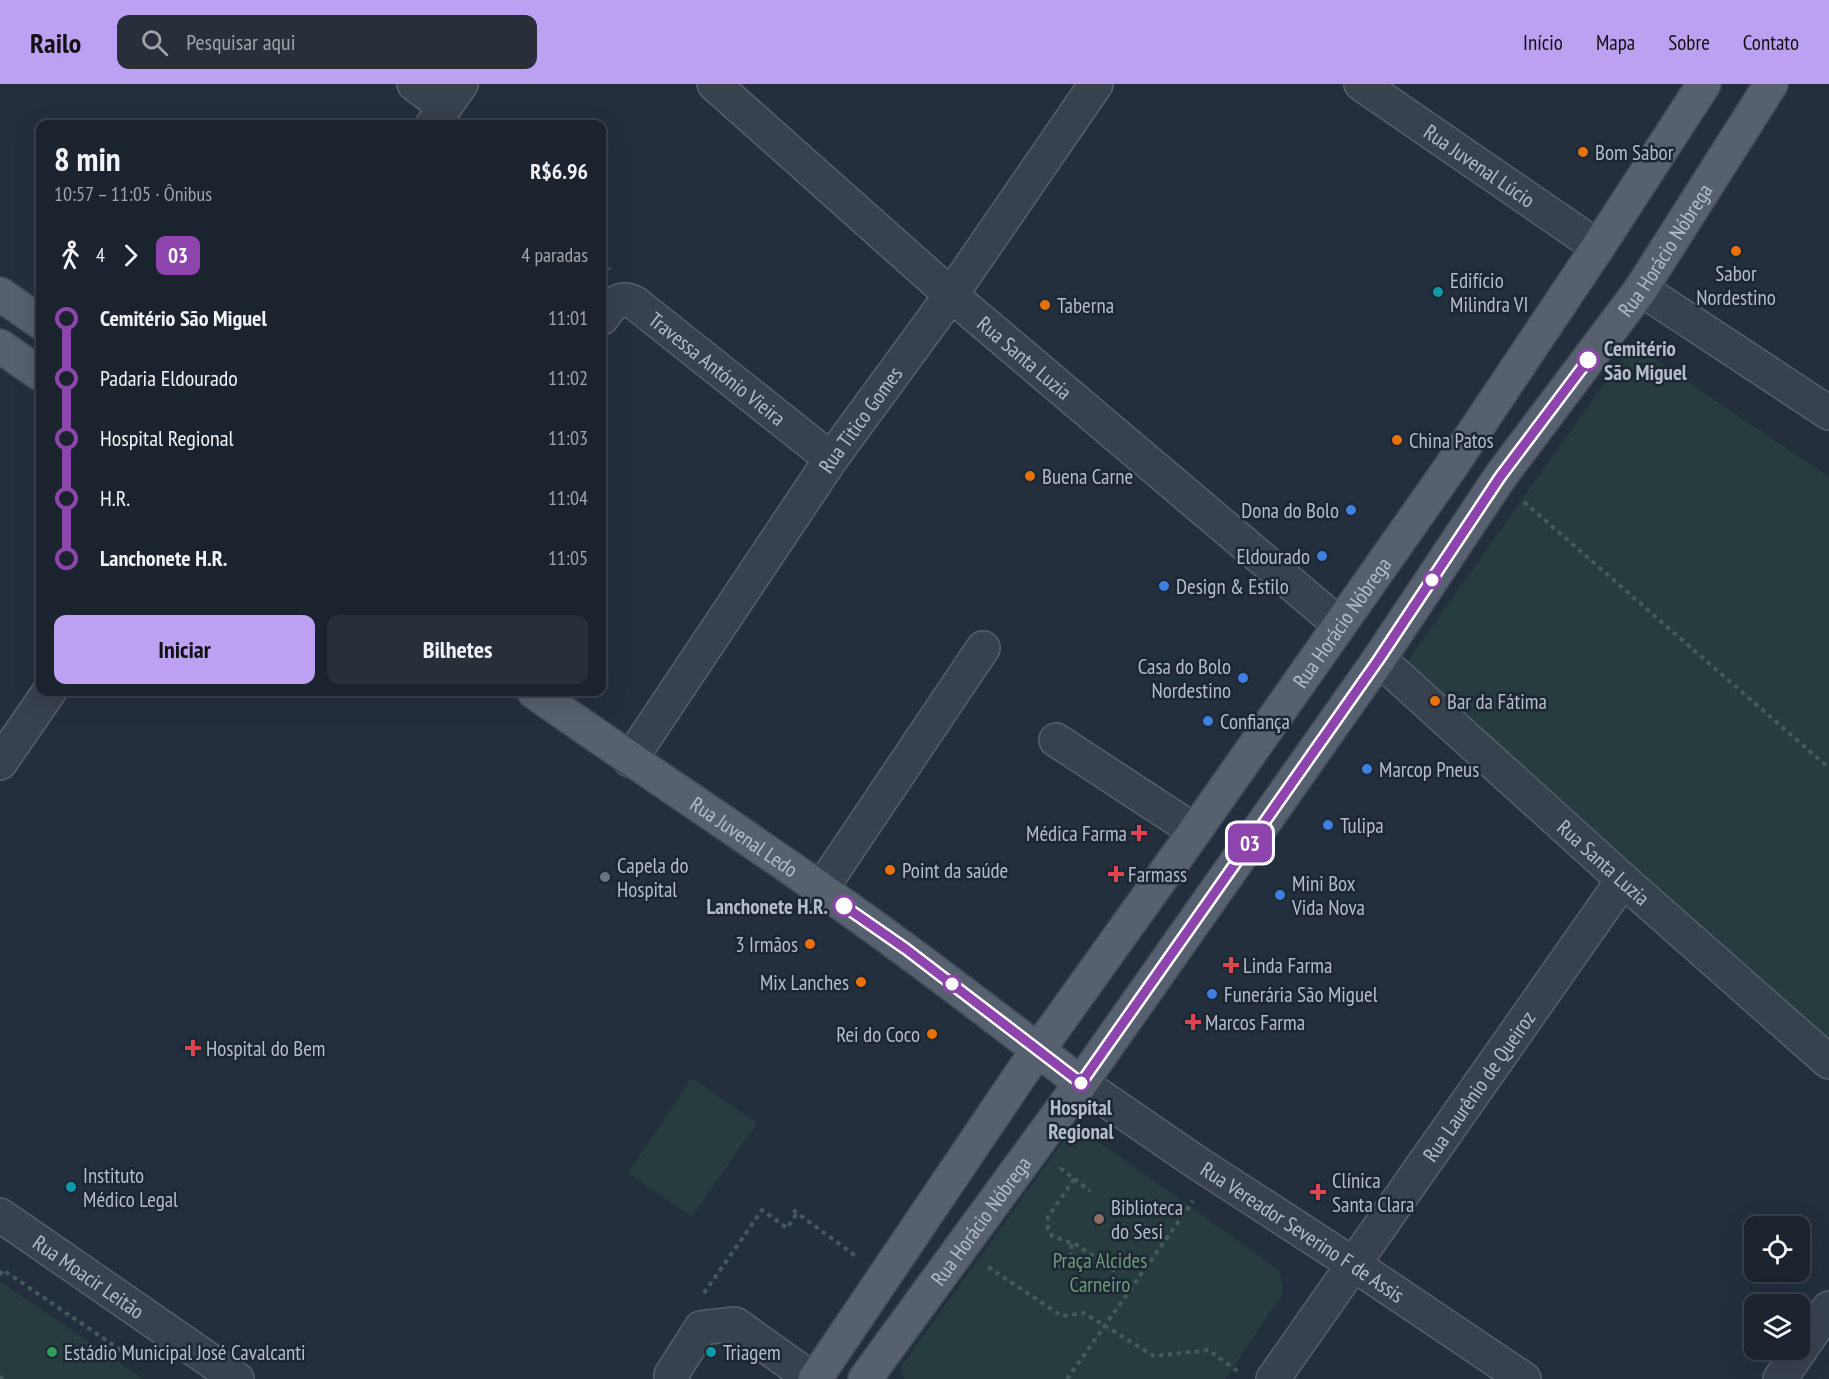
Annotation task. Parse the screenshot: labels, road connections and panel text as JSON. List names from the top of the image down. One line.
{"streets":{"main road":["Rua Horácio Nóbrega","Rua Juvenal Ledo"],"street":["Rua Juvenal Lúcio","Rua Santa Luzia","Travessa António Vieira","Rua Titico Gomes","Rua Laurênio de Queiroz","Rua Vereador Severino F de Assis","Rua Moacir Leitão"]},"crossings":[["Rua Juvenal Lúcio","Rua Horácio Nóbrega"],["Rua Horácio Nóbrega","Rua Santa Luzia"],["Rua Horácio Nóbrega","Rua Juvenal Ledo"],["Rua Horácio Nóbrega","Rua Vereador Severino F de Assis"],["Rua Santa Luzia","Rua Titico Gomes"],["Rua Santa Luzia","Rua Laurênio de Queiroz"],["Travessa António Vieira","Rua Titico Gomes"],["Rua Titico Gomes","Rua Juvenal Ledo"],["Rua Juvenal Ledo","Rua Vereador Severino F de Assis"],["Rua Laurênio de Queiroz","Rua Vereador Severino F de Assis"]],"parks":["Praça Alcides Carneiro"],"places":{"other":["Bom Sabor","Sabor Nordestino","Edifício Milindra VI","Taberna","Cemitério São Miguel","China Patos","Buena Carne","Dona do Bolo","Eldourado","Design & Estilo","Casa do Bolo Nordestino","Bar da Fátima","Confiança","Marcop Pneus","Tulipa","Point da saúde","Capela do Hospital","Mini Box Vida Nova","Lanchonete H.R.","3 Irmãos","Mix Lanches","Funerária São Miguel","Rei do Coco","Hospital Regional","Instituto Médico Legal","Biblioteca do Sesi","Estádio Municipal José Cavalcanti","Triagem"],"health":["Médica Farma","Farmass","Linda Farma","Marcos Farma","Hospital do Bem","Clínica Santa Clara"]},"lines":["bus line 03"],"page":{"header":"Railo","search":"Pesquisar aqui","nav":["Início","Mapa","Sobre","Contato"],"on_map":"03","heading":["8 min","10:57 – 11:05 · Ônibus","R$6.96"],"legs":["4","03","4 paradas"],"list":[{"name":"Cemitério São Miguel","value":"11:01"},{"name":"Padaria Eldourado","value":"11:02"},{"name":"Hospital Regional","value":"11:03"},{"name":"H.R.","value":"11:04"},{"name":"Lanchonete H.R.","value":"11:05"}],"buttons":["Iniciar","Bilhetes"]}}
